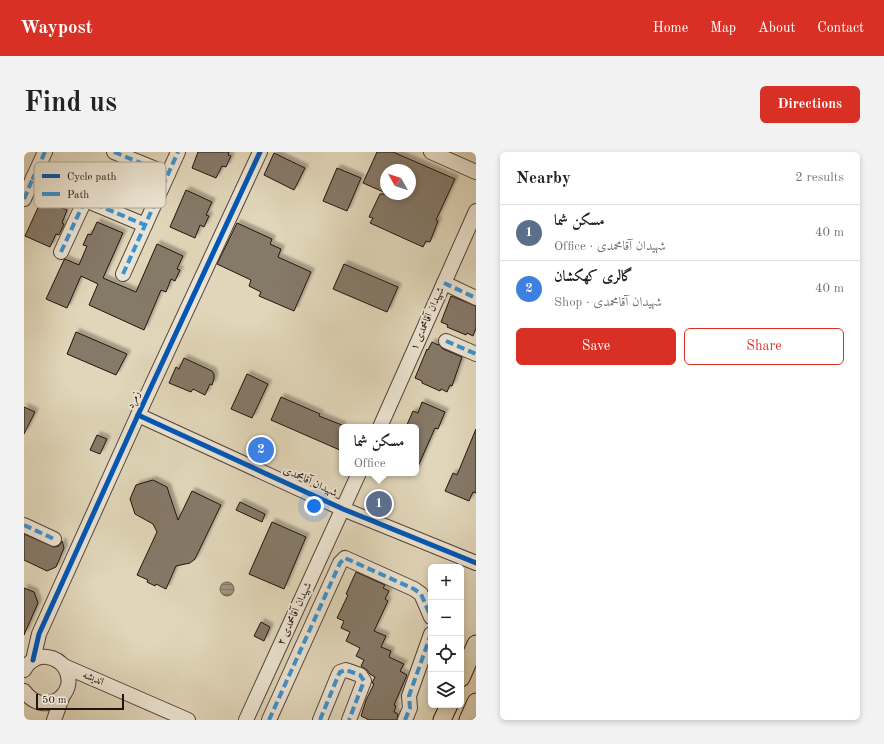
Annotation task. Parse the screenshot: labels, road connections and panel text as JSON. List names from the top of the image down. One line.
{"streets":{"street":["شهیدان آقامحمدی ۱","زمرد","شهیدان آقامحمدی","شهیدان آقامحمدی ۲","انديشه"]},"crossings":[["زمرد","شهیدان آقامحمدی"],["زمرد","انديشه"],["شهیدان آقامحمدی","شهیدان آقامحمدی ۲"]],"legend":["Cycle path","Path"],"scale_bar":"50 m","north":"top left","page":{"header":"Waypost","nav":["Home","Map","About","Contact"],"buttons":["Directions",["Save","Share"]],"title":"Find us","heading":["Nearby","2 results"],"list":[{"mark":"1","name":"مسکن شما","note":"Office · شهیدان آقامحمدی","value":"40 m"},{"mark":"2","name":"گالری کهکشان","note":"Shop · شهیدان آقامحمدی","value":"40 m"}],"popup":["مسکن شما","Office"],"pins":["2","1"],"map_buttons":["+","−"],"scale":"50 m"}}
